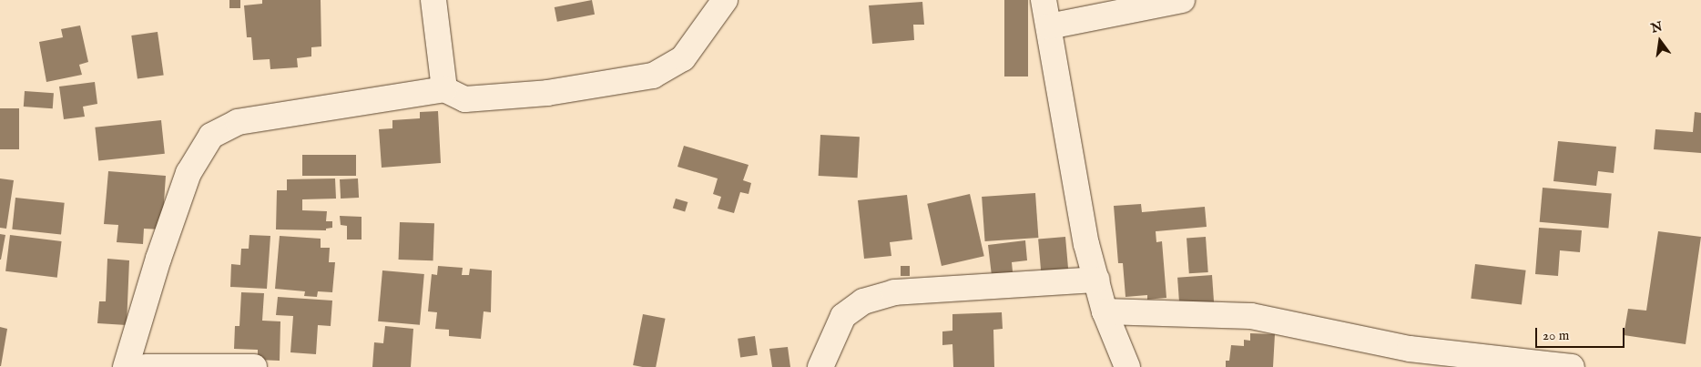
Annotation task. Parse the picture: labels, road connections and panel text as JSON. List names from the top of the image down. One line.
{"scale_bar":"20 m","north":"top"}
